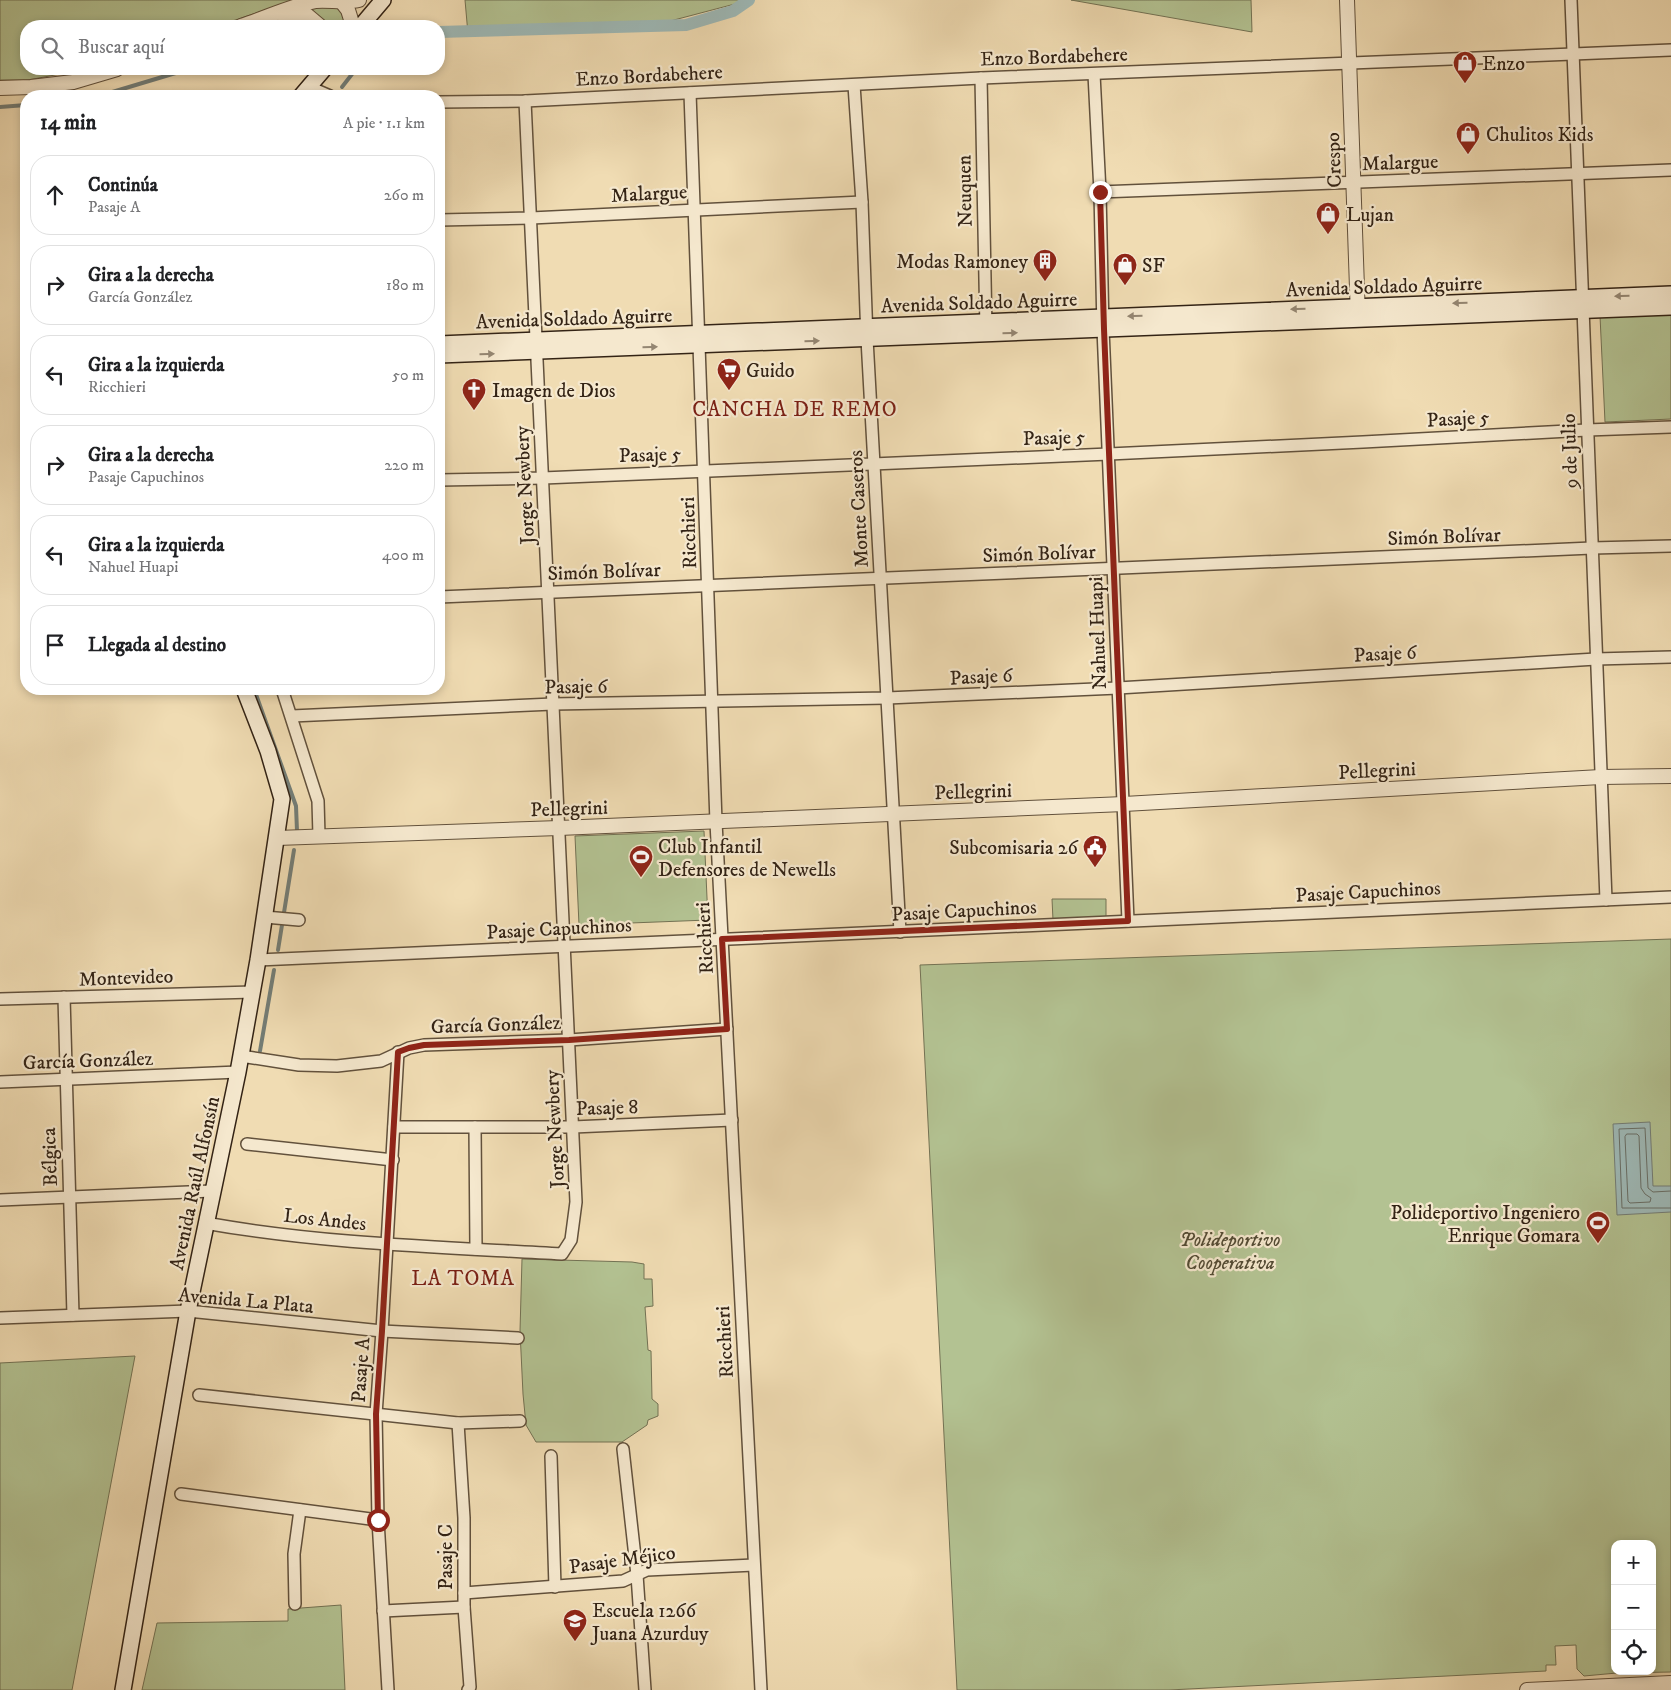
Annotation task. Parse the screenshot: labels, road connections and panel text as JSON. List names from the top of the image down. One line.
{"streets":{"main road":["Avenida Soldado Aguirre","Avenida Raúl Alfonsín"],"street":["Enzo Bordabehere","Crespo","Malargue","Neuquen","Pasaje 5","9 de Julio","Jorge Newbery","Monte Caseros","Ricchieri","Simón Bolívar","Nahuel Huapi","Pasaje 6","Pellegrini","Pasaje Capuchinos","Montevideo","García González","Pasaje 8","Bélgica","Los Andes","Avenida La Plata","Pasaje A","Pasaje C","Pasaje Méjico"]},"crossings":[["Enzo Bordabehere","Crespo"],["Enzo Bordabehere","Neuquen"],["Enzo Bordabehere","9 de Julio"],["Enzo Bordabehere","Jorge Newbery"],["Enzo Bordabehere","Monte Caseros"],["Enzo Bordabehere","Ricchieri"],["Enzo Bordabehere","Nahuel Huapi"],["Crespo","Malargue"],["Crespo","Avenida Soldado Aguirre"],["Malargue","9 de Julio"],["Malargue","Jorge Newbery"],["Malargue","Monte Caseros"],["Malargue","Ricchieri"],["Malargue","Nahuel Huapi"],["Neuquen","Avenida Soldado Aguirre"],["Avenida Soldado Aguirre","9 de Julio"],["Avenida Soldado Aguirre","Jorge Newbery"],["Avenida Soldado Aguirre","Monte Caseros"],["Avenida Soldado Aguirre","Ricchieri"],["Avenida Soldado Aguirre","Nahuel Huapi"],["Pasaje 5","9 de Julio"],["Pasaje 5","Jorge Newbery"],["Pasaje 5","Monte Caseros"],["Pasaje 5","Ricchieri"],["Pasaje 5","Nahuel Huapi"],["9 de Julio","Simón Bolívar"],["9 de Julio","Pasaje 6"],["9 de Julio","Pellegrini"],["9 de Julio","Pasaje Capuchinos"],["Jorge Newbery","Simón Bolívar"],["Jorge Newbery","Pasaje 6"],["Jorge Newbery","Pellegrini"],["Jorge Newbery","Pasaje Capuchinos"],["Jorge Newbery","García González"],["Jorge Newbery","Pasaje 8"],["Jorge Newbery","Los Andes"],["Monte Caseros","Simón Bolívar"],["Monte Caseros","Pasaje 6"],["Monte Caseros","Pellegrini"],["Monte Caseros","Pasaje Capuchinos"],["Ricchieri","Simón Bolívar"],["Ricchieri","Pasaje 6"],["Ricchieri","Pellegrini"],["Ricchieri","Pasaje Capuchinos"],["Ricchieri","García González"],["Ricchieri","Pasaje 8"],["Ricchieri","Pasaje Méjico"],["Simón Bolívar","Nahuel Huapi"],["Nahuel Huapi","Pasaje 6"],["Nahuel Huapi","Pellegrini"],["Nahuel Huapi","Pasaje Capuchinos"],["Pellegrini","Avenida Raúl Alfonsín"],["Pasaje Capuchinos","Avenida Raúl Alfonsín"],["Montevideo","Bélgica"],["Montevideo","Avenida Raúl Alfonsín"],["García González","Bélgica"],["García González","Avenida Raúl Alfonsín"],["García González","Pasaje A"],["Pasaje 8","Pasaje A"],["Bélgica","Avenida La Plata"],["Avenida Raúl Alfonsín","Los Andes"],["Avenida Raúl Alfonsín","Avenida La Plata"],["Los Andes","Pasaje A"],["Avenida La Plata","Pasaje A"],["Pasaje C","Pasaje Méjico"]],"districts":["CANCHA DE REMO","LA TOMA"],"parks":["Polideportivo Cooperativa"],"places":{"shop":["Enzo","Chulitos Kids","Lujan","SF"],"building":["Modas Ramoney"],"supermarket":["Guido"],"church":["Imagen de Dios"],"public building":["Subcomisaria 26"],"sports":["Club Infantil Defensores de Newells","Polideportivo Ingeniero Enrique Gomara"],"school or university":["Escuela 1266 Juana Azurduy"]},"page":{"search":"Buscar aquí","heading":["14 min","A pie · 1.1 km"],"list":[["Continúa","Pasaje A","260 m"],["Gira a la derecha","García González","180 m"],["Gira a la izquierda","Ricchieri","50 m"],["Gira a la derecha","Pasaje Capuchinos","220 m"],["Gira a la izquierda","Nahuel Huapi","400 m"],"Llegada al destino"],"map_buttons":["+","−"]}}
